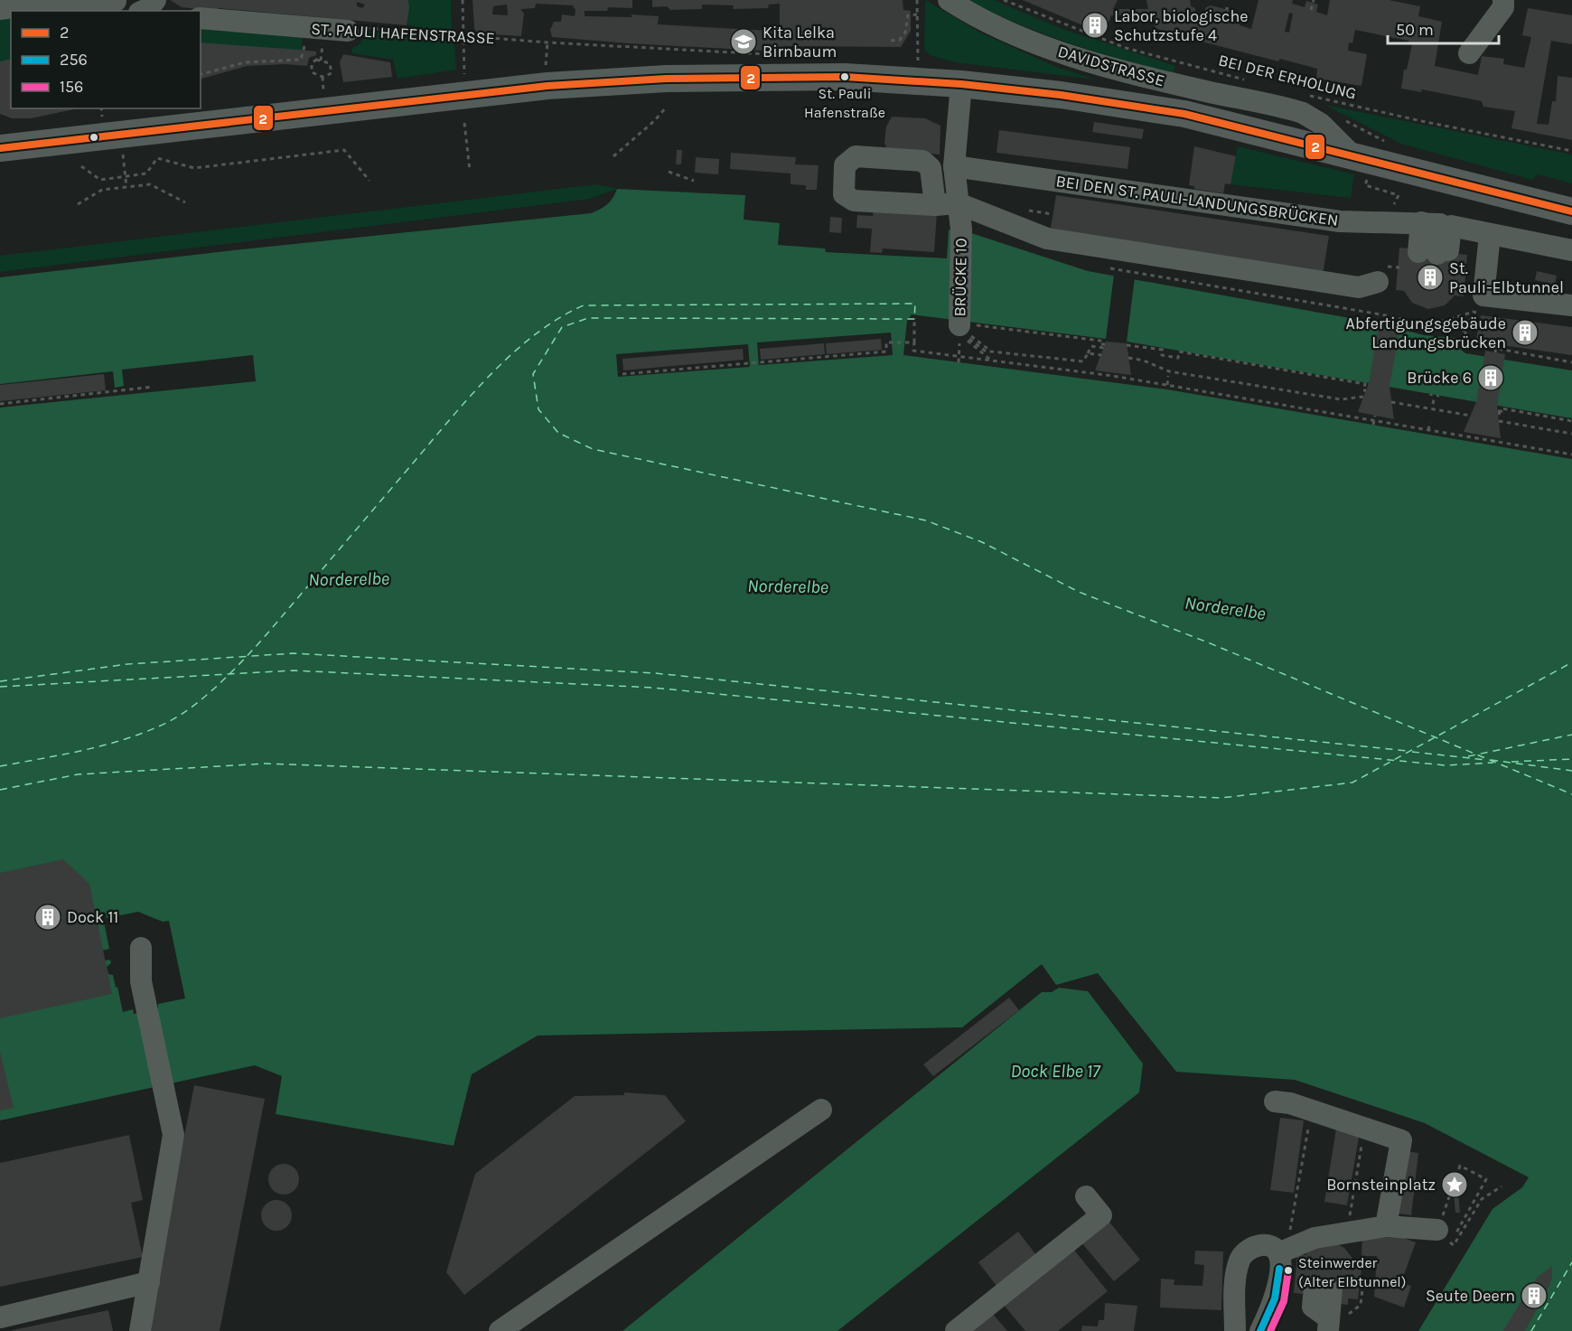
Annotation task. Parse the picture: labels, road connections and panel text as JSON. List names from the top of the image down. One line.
{"streets":{"street":["ST. PAULI HAFENSTRASSE","DAVIDSTRASSE","BEI DEN ST. PAULI-LANDUNGSBRÜCKEN","BRÜCKE 10"],"path":["BEI DER ERHOLUNG"]},"water":["Norderelbe","Dock Elbe 17"],"places":{"building":["Labor, biologische Schutzstufe 4","St. Pauli-Elbtunnel","Abfertigungsgebäude Landungsbrücken","Brücke 6","Dock 11","Seute Deern"],"school or university":["Kita Lelka Birnbaum"],"other":["St. Pauli Hafenstraße","Steinwerder (Alter Elbtunnel)"],"place":["Bornsteinplatz"]},"lines":["transit line 2","transit line 256","transit line 156"],"legend":["2","256","156"],"scale_bar":"50 m"}
